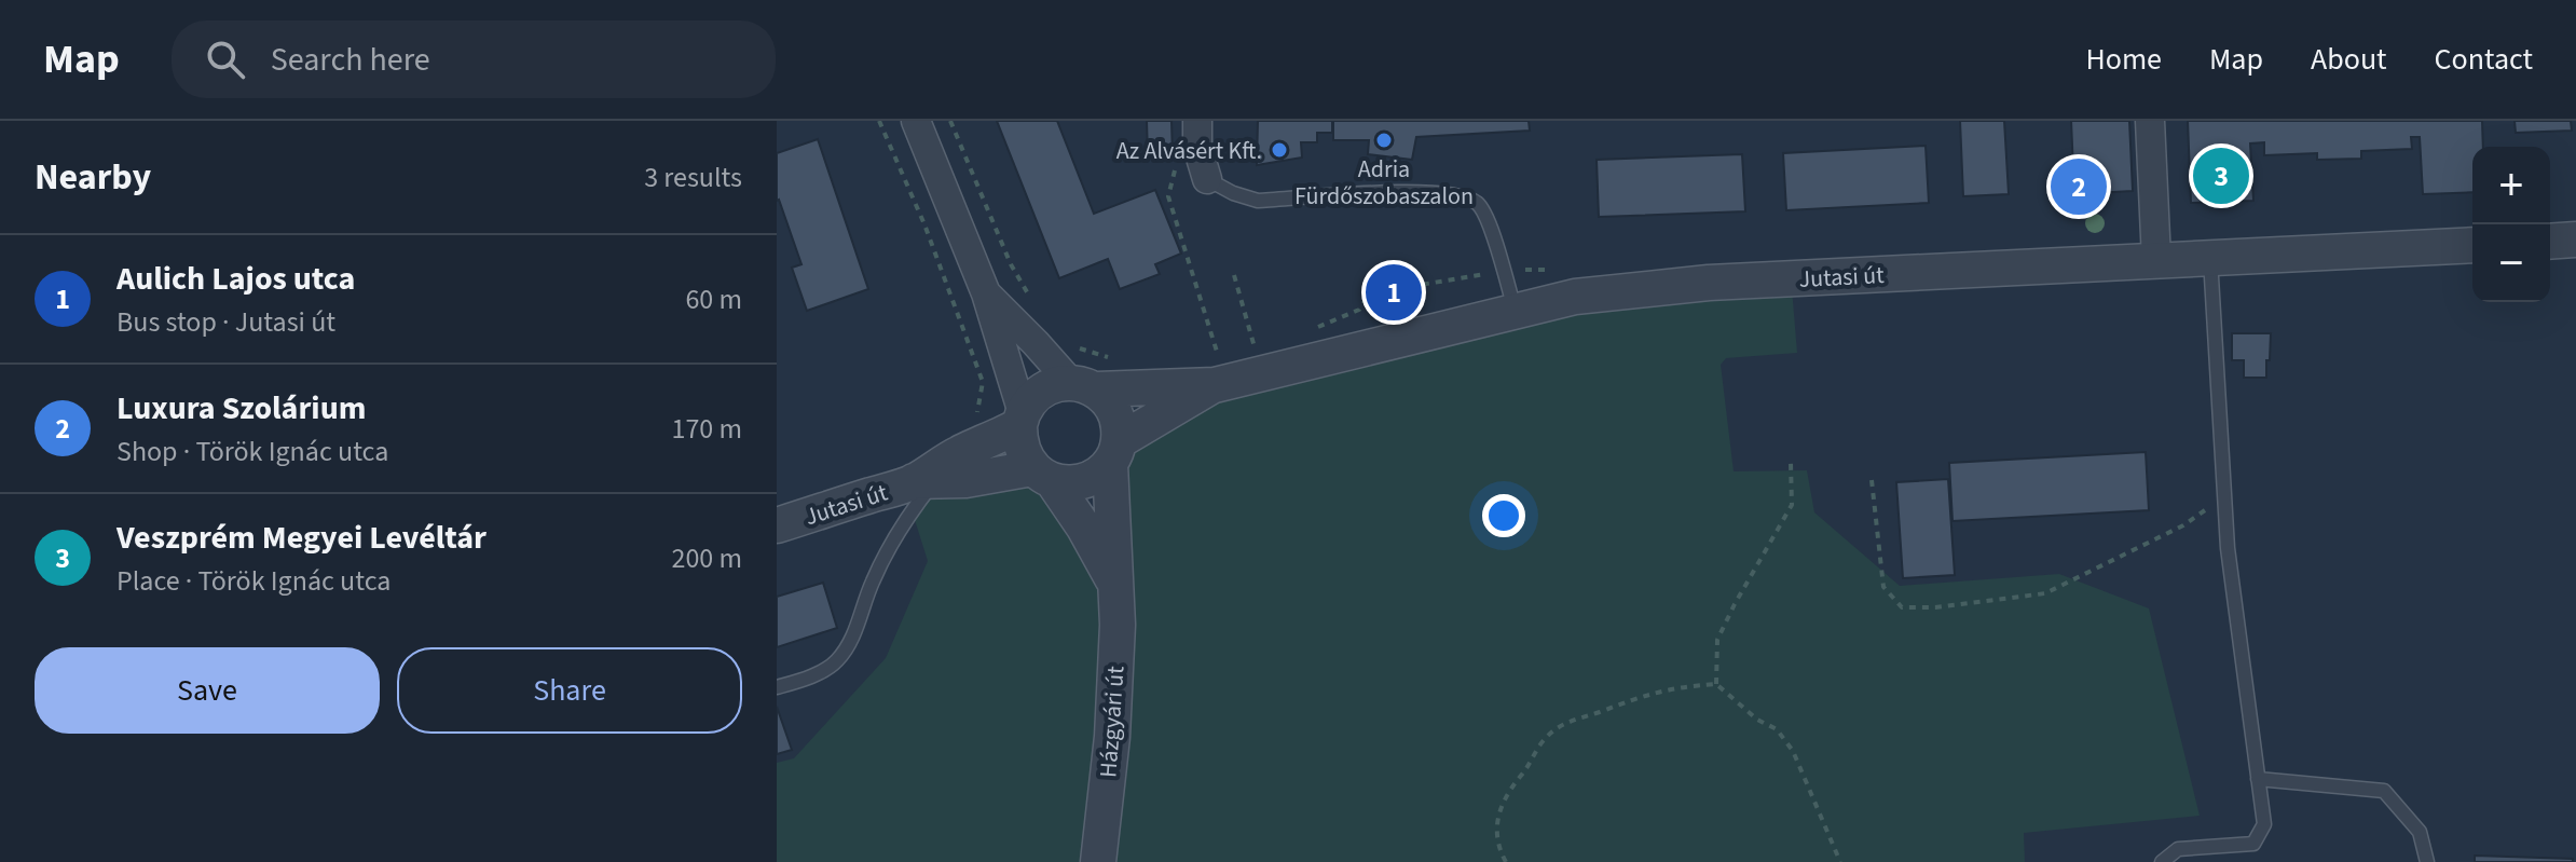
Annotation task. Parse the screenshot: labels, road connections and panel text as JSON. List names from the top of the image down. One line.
{"streets":{"street":["Jutasi út","Házgyári út"]},"crossings":[["Jutasi út","Házgyári út"]],"places":["Adria Fürdőszobaszalon","Az Alvásért Kft."],"page":{"header":"Map","search":"Search here","nav":["Home","Map","About","Contact"],"heading":["Nearby","3 results"],"pins":["3","2","1"],"map_buttons":["+","−"],"list":[{"mark":"1","name":"Aulich Lajos utca","note":"Bus stop · Jutasi út","value":"60 m"},{"mark":"2","name":"Luxura Szolárium","note":"Shop · Török Ignác utca","value":"170 m"},{"mark":"3","name":"Veszprém Megyei Levéltár","note":"Place · Török Ignác utca","value":"200 m"}],"buttons":["Save","Share"]}}
